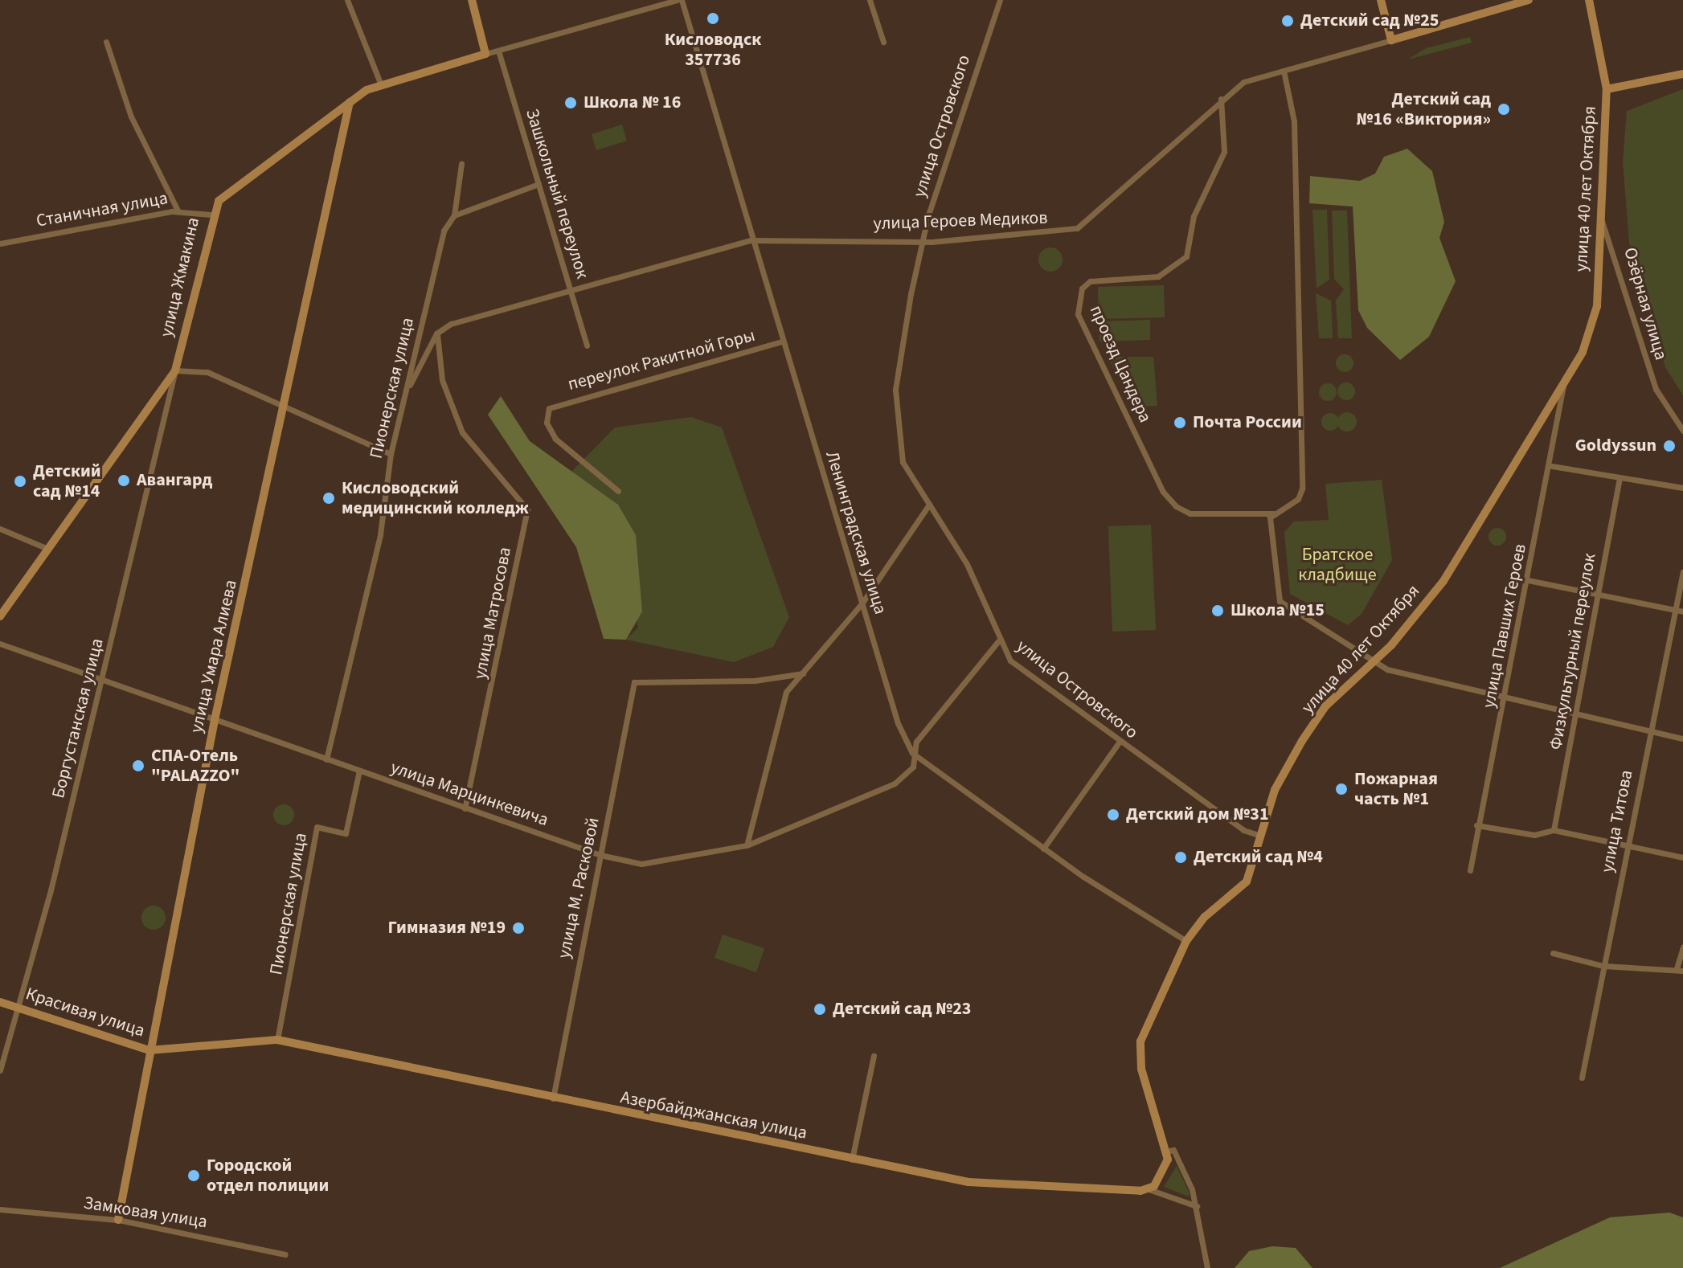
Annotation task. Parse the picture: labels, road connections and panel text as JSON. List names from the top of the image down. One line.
{"streets":{"main road":["улица 40 лет Октября","улица Героев Медиков","улица Жмакина","улица Умара Алиева","Красивая улица","Азербайджанская улица"],"street":["улица Островского","Зашкольный переулок","Станичная улица","Озёрная улица","переулок Ракитной Горы","проезд Цандера","Пионерская улица","Ленинградская улица","улица Матросова","улица Павших Героев","Физкультурный переулок","Боргустанская улица","улица Марцинкевича","улица Титова","улица М. Расковой","Замковая улица"]},"crossings":[["улица Островского","улица 40 лет Октября"],["улица Островского","улица Героев Медиков"],["улица Островского","улица Марцинкевича"],["улица 40 лет Октября","Озёрная улица"],["улица 40 лет Октября","улица Павших Героев"],["Зашкольный переулок","улица Героев Медиков"],["Станичная улица","улица Жмакина"],["улица Героев Медиков","проезд Цандера"],["улица Героев Медиков","Ленинградская улица"],["улица Героев Медиков","улица Матросова"],["улица Жмакина","улица Умара Алиева"],["улица Жмакина","Боргустанская улица"],["переулок Ракитной Горы","Ленинградская улица"],["Пионерская улица","улица Марцинкевича"],["Пионерская улица","Красивая улица"],["Пионерская улица","Азербайджанская улица"],["Ленинградская улица","улица Марцинкевича"],["улица Матросова","улица Марцинкевича"],["улица Умара Алиева","улица Марцинкевича"],["улица Умара Алиева","Красивая улица"],["улица Умара Алиева","Замковая улица"],["Боргустанская улица","улица Марцинкевича"],["Боргустанская улица","Красивая улица"],["улица Марцинкевича","улица М. Расковой"],["улица М. Расковой","Азербайджанская улица"],["Красивая улица","Азербайджанская улица"]],"parks":["Братское кладбище"],"places":["Кисловодск 357736","Детский сад №25","Школа № 16","Детский сад №16 «Виктория»","Почта России","Goldyssun","Авангард","Детский сад №14","Кисловодский медицинский колледж","Школа №15","СПА-Отель \"PALAZZO\"","Пожарная часть №1","Детский дом №31","Детский сад №4","Гимназия №19","Детский сад №23","Городской отдел полиции"]}
